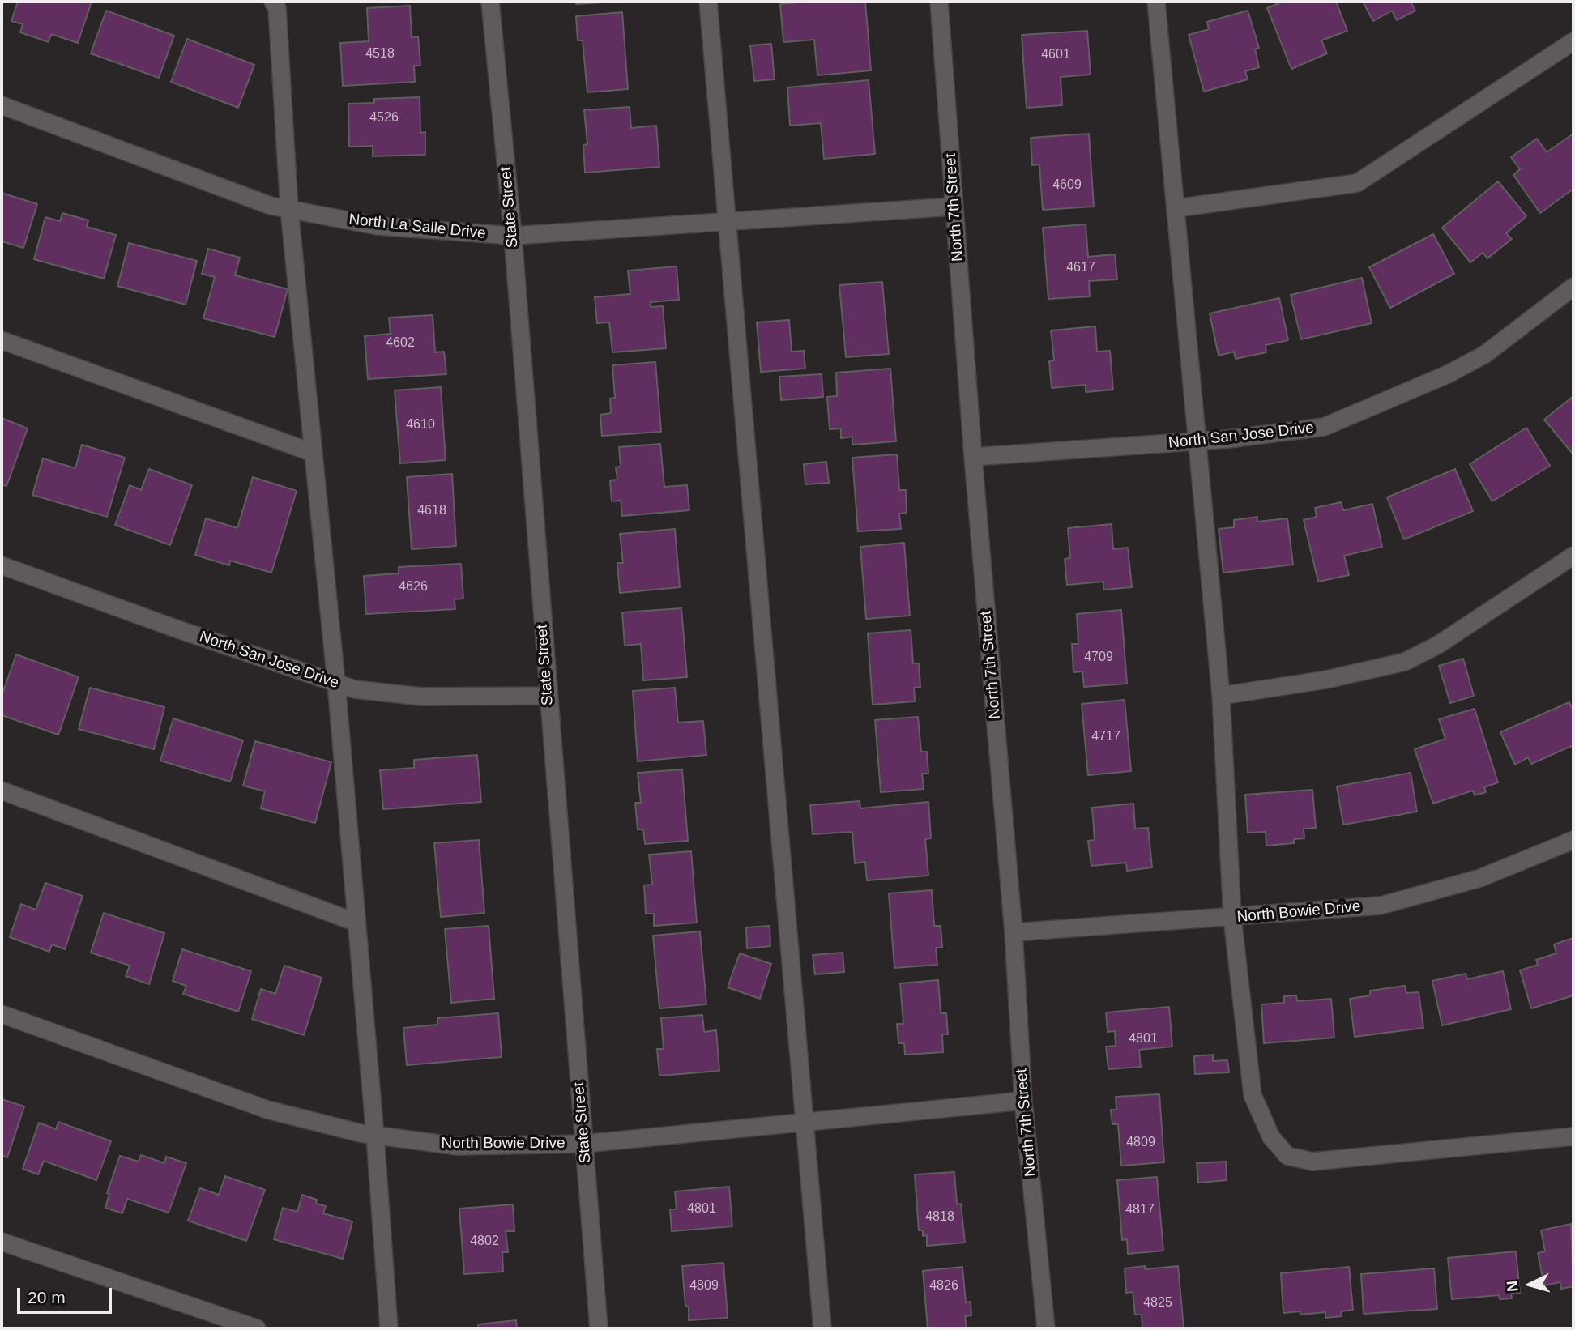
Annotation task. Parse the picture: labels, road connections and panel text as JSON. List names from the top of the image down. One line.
{"streets":{"street":["State Street","North 7th Street","North La Salle Drive","North San Jose Drive","North Bowie Drive"]},"crossings":[["State Street","North La Salle Drive"],["State Street","North San Jose Drive"],["State Street","North Bowie Drive"],["North 7th Street","North La Salle Drive"],["North 7th Street","North San Jose Drive"],["North 7th Street","North Bowie Drive"]],"house_numbers":["4518","4601","4526","4609","4617","4602","4610","4618","4626","4709","4717","4801","4809","4801","4817","4818","4802","4809","4826","4825"],"scale_bar":"20 m","north":"left"}
